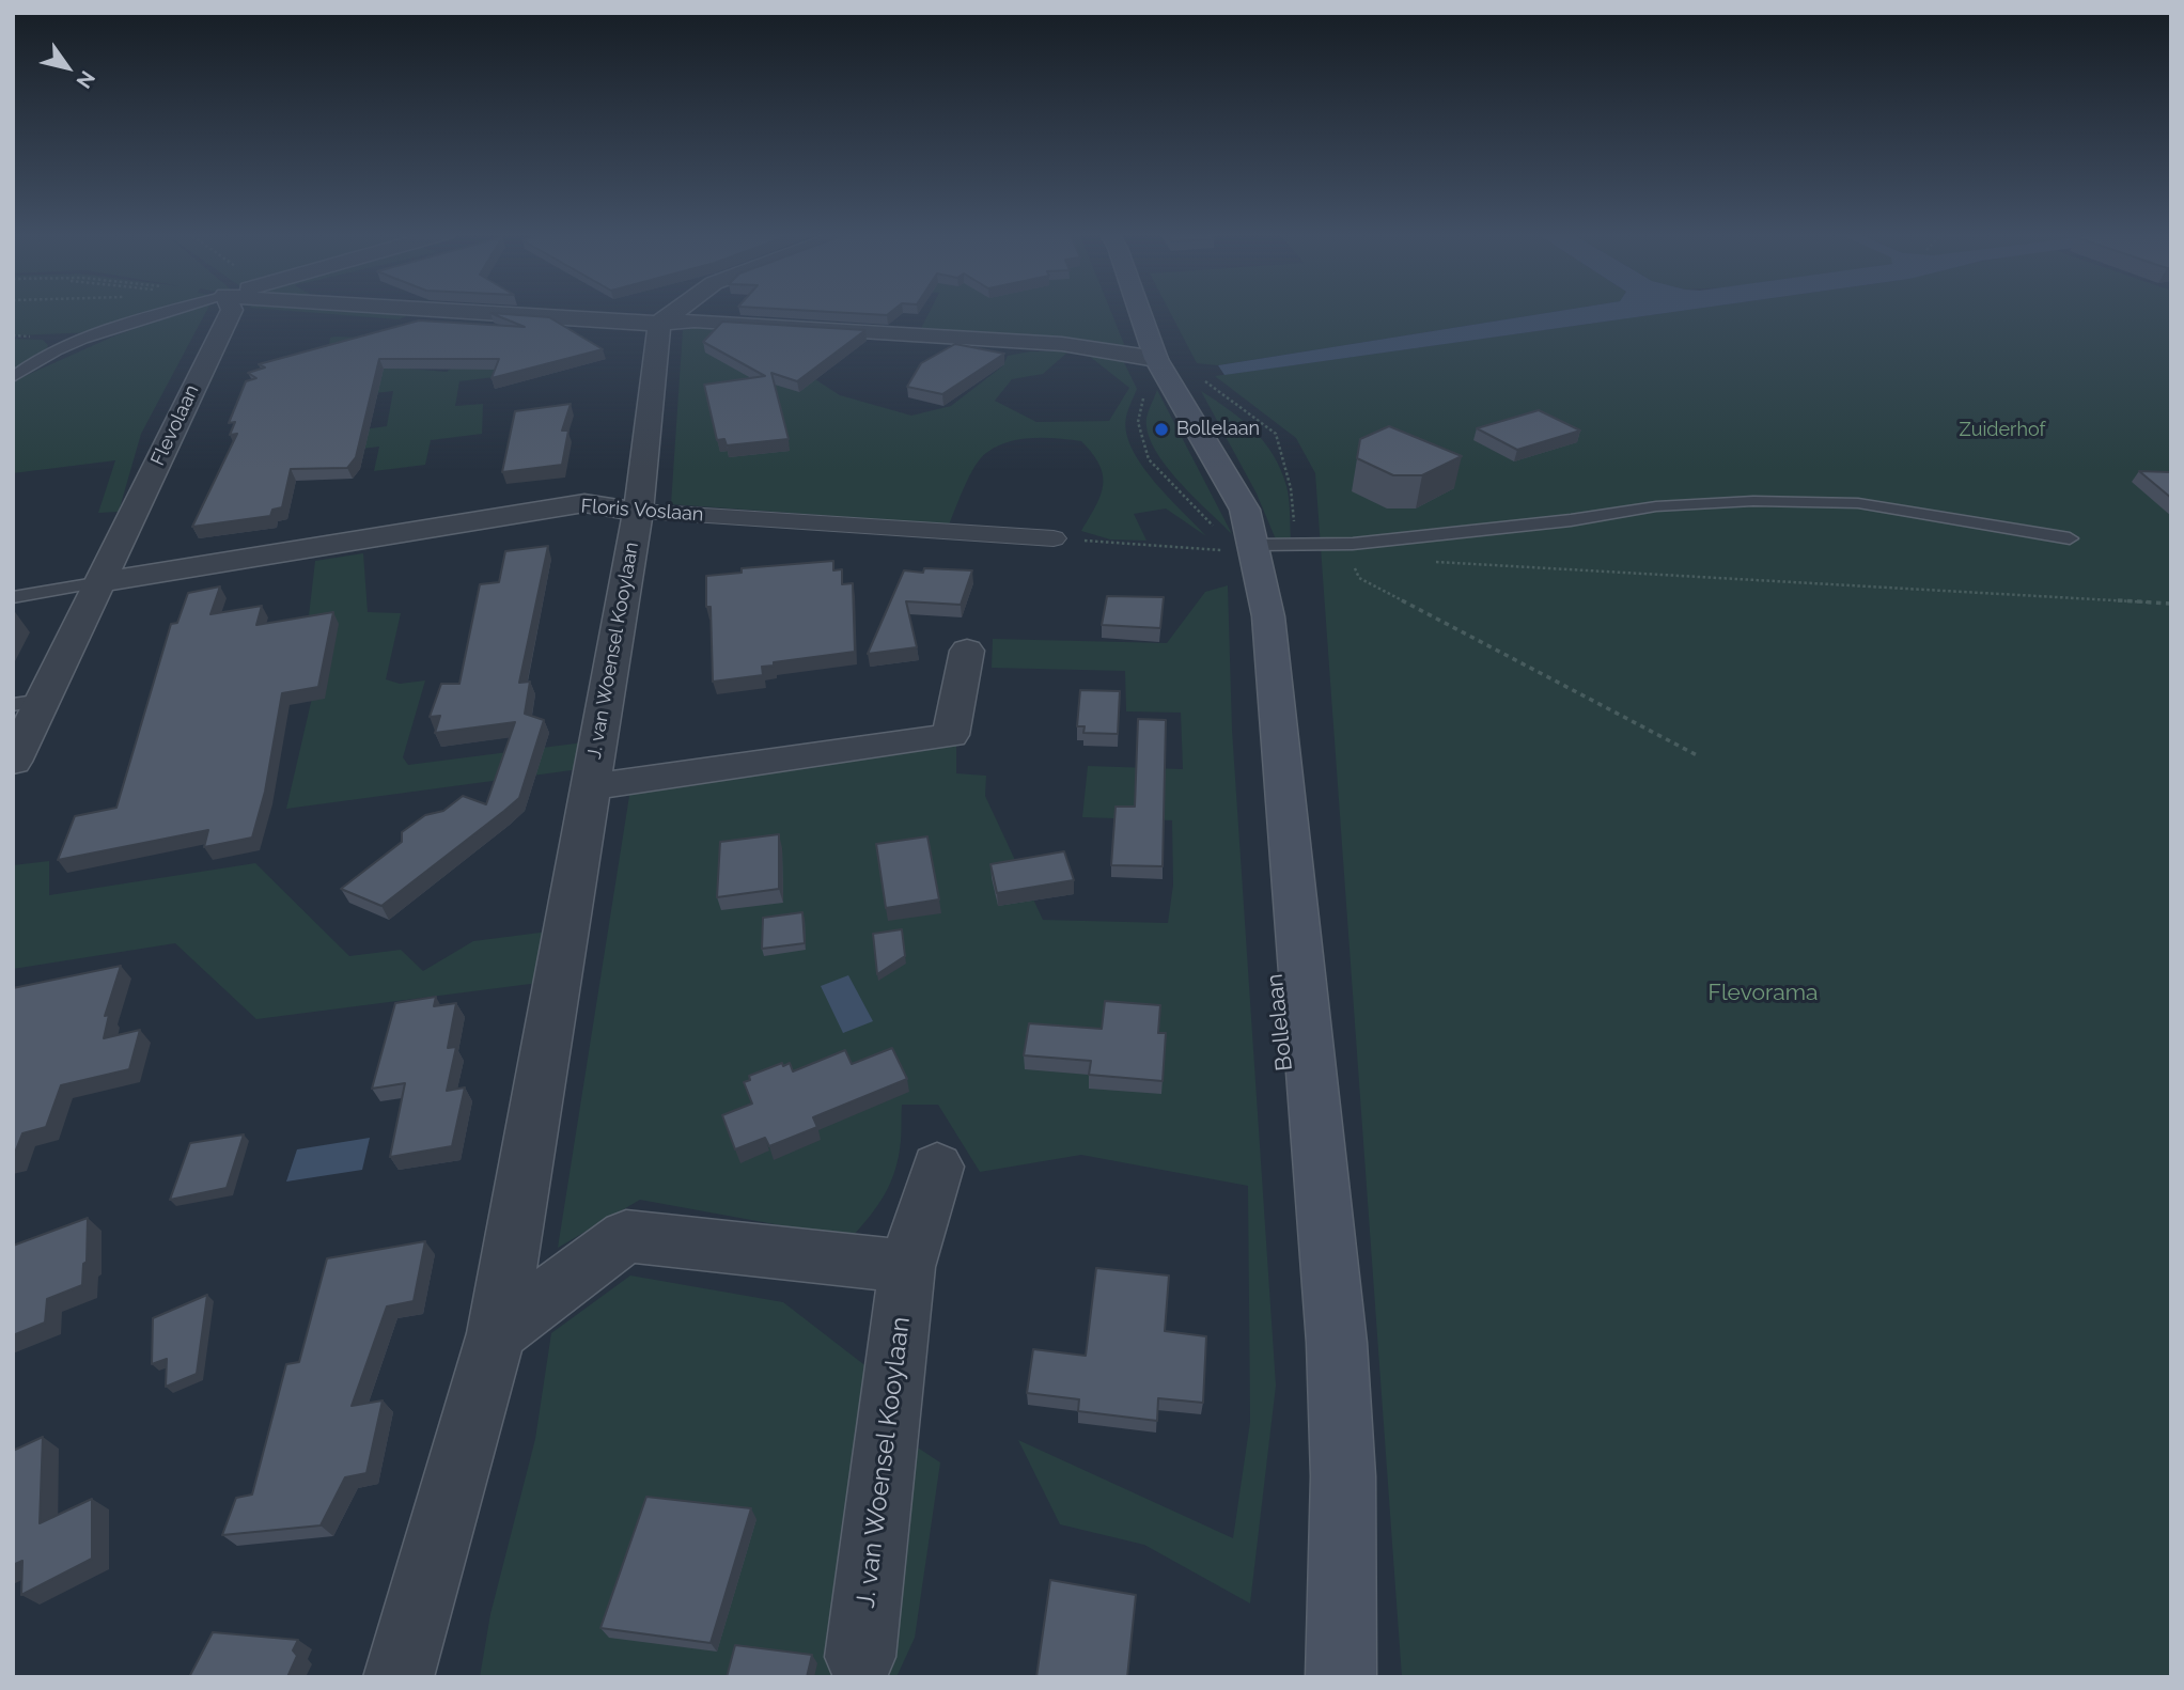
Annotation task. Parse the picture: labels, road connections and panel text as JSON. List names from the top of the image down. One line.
{"streets":{"main road":["Bollelaan"],"street":["Flevolaan","Floris Voslaan","J. van Woensel Kooylaan"]},"crossings":[["Flevolaan","Floris Voslaan"],["Floris Voslaan","J. van Woensel Kooylaan"]],"parks":["Zuiderhof","Flevorama"],"places":["Bollelaan"],"north":"bottom right"}
